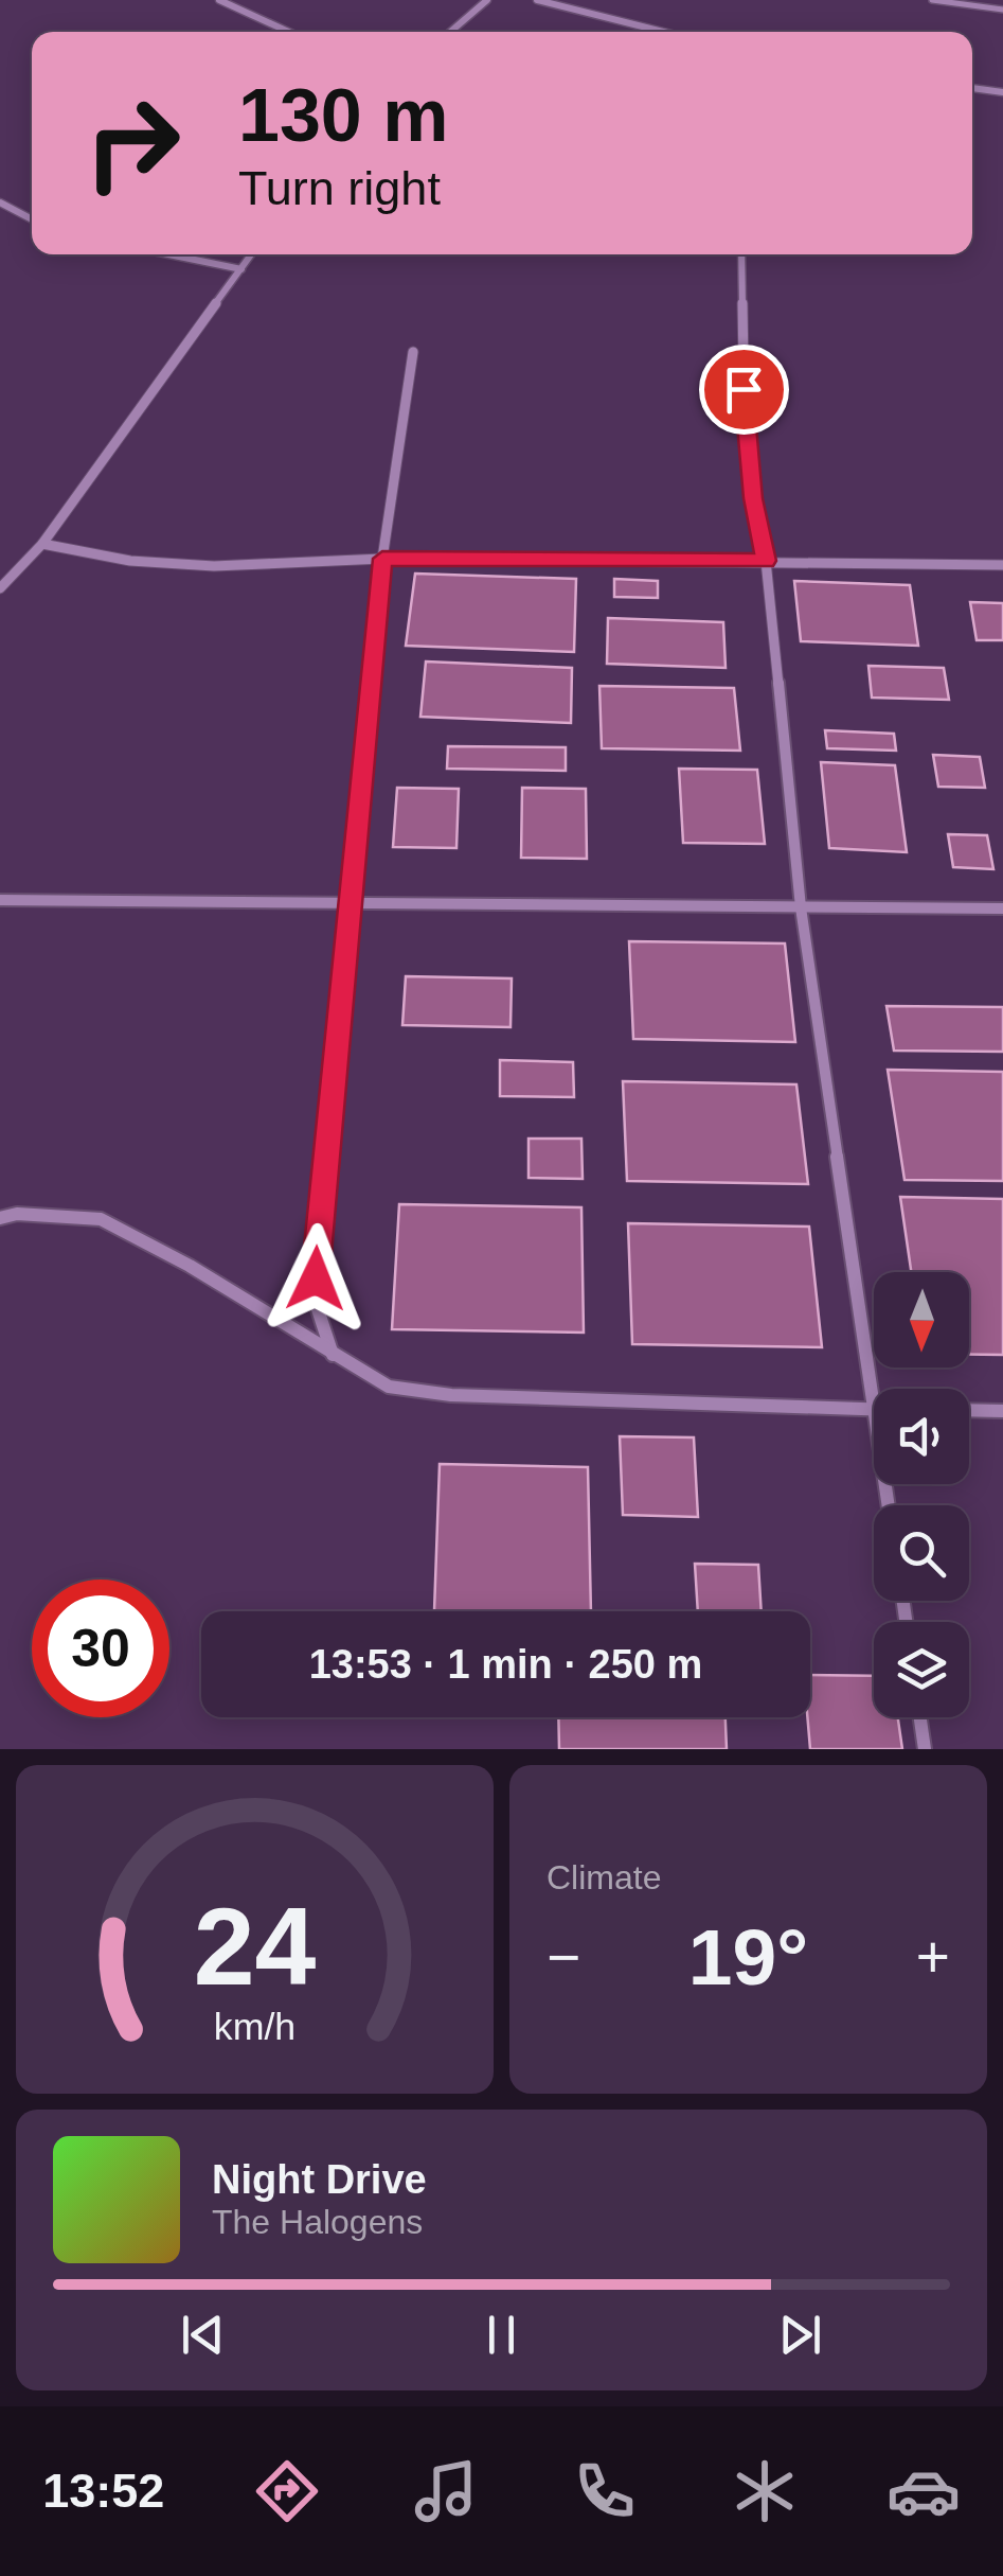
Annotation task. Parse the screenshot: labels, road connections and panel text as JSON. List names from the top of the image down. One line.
{"north":"bottom","page":{"turn":["130 m","Turn right"],"limit":"30","trip":"13:53 · 1 min · 250 m","tile":"Climate","heat":["−","19°","+"],"song":["Night Drive","The Halogens"],"tabs":"13:52","gauge":["24","km/h"]}}
